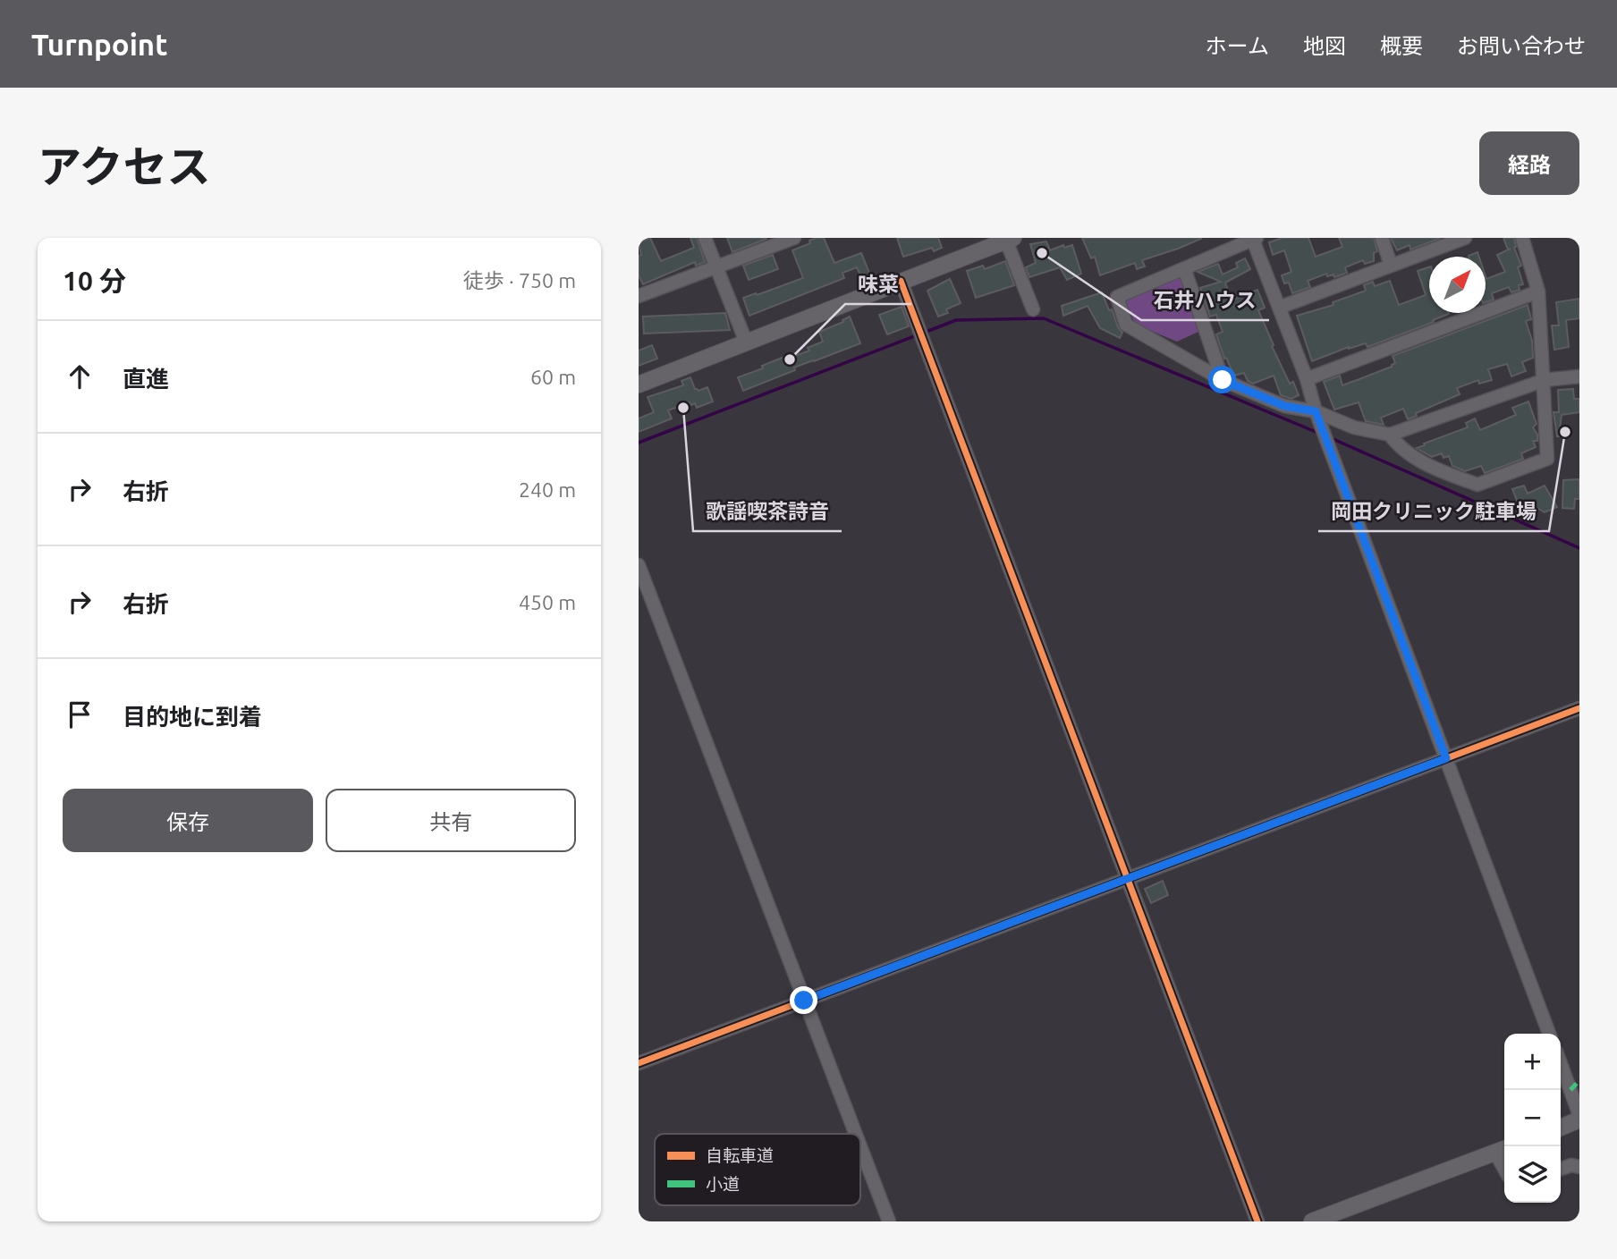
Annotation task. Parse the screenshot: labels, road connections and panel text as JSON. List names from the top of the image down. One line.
{"places":["石井ハウス","味菜","歌謡喫茶詩音","岡田クリニック駐車場"],"legend":["自転車道","小道"],"north":"top right","page":{"header":"Turnpoint","nav":["ホーム","地図","概要","お問い合わせ"],"title":"アクセス","buttons":["経路",["保存","共有"]],"heading":["10 分","徒歩 · 750 m"],"list":[["直進","60 m"],["右折","240 m"],["右折","450 m"],"目的地に到着"],"map_buttons":["+","−"]}}
